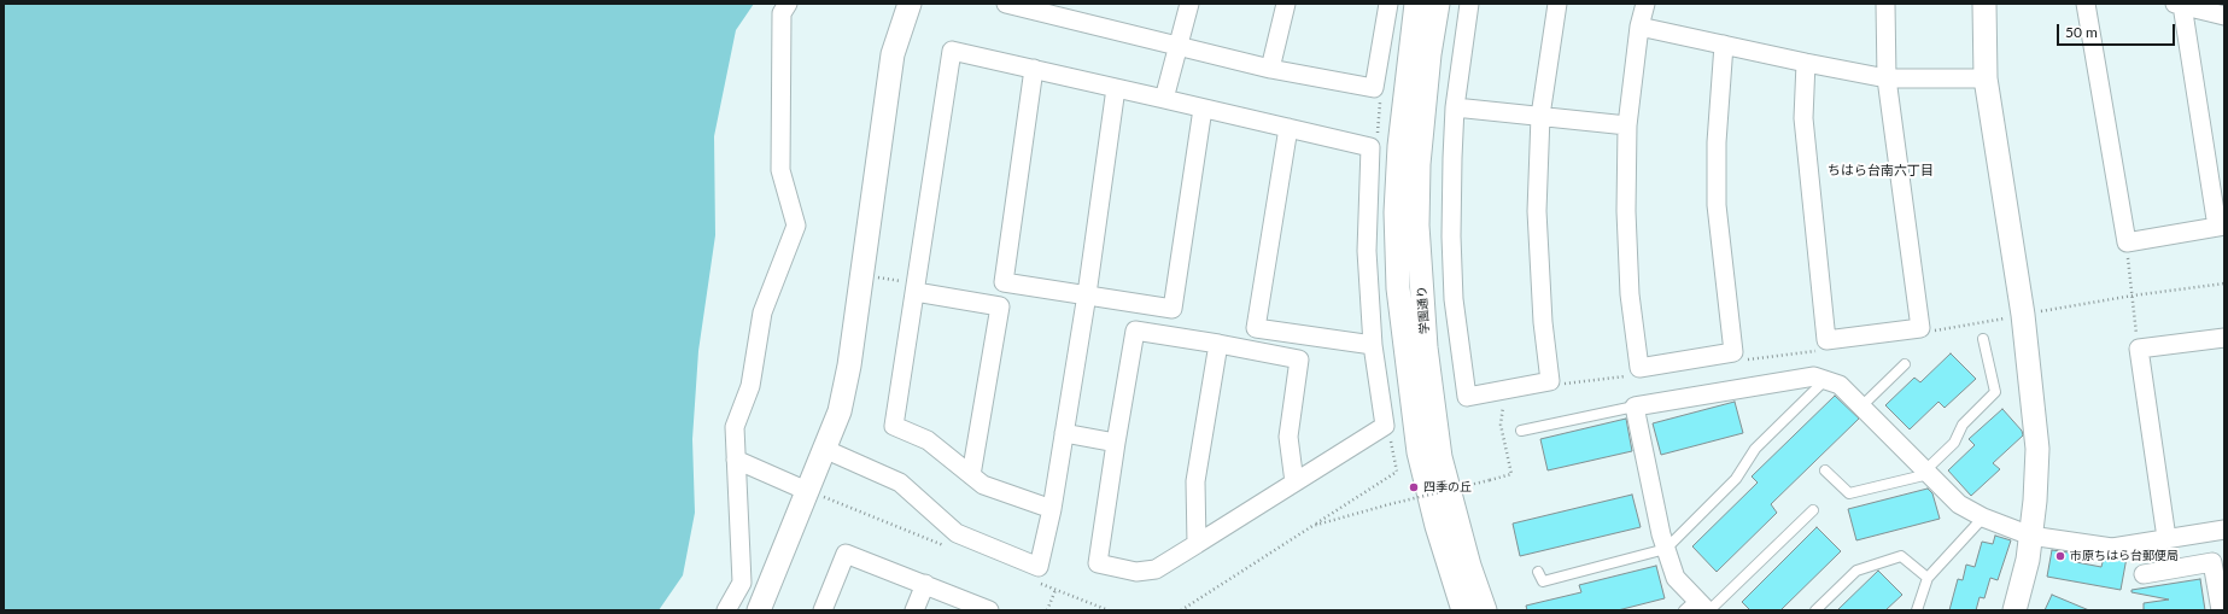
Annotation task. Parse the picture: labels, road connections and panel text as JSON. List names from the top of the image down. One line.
{"streets":{"street":["学園通り"]},"districts":["ちはら台南六丁目"],"places":["四季の丘","市原ちはら台郵便局"],"scale_bar":"50 m"}
